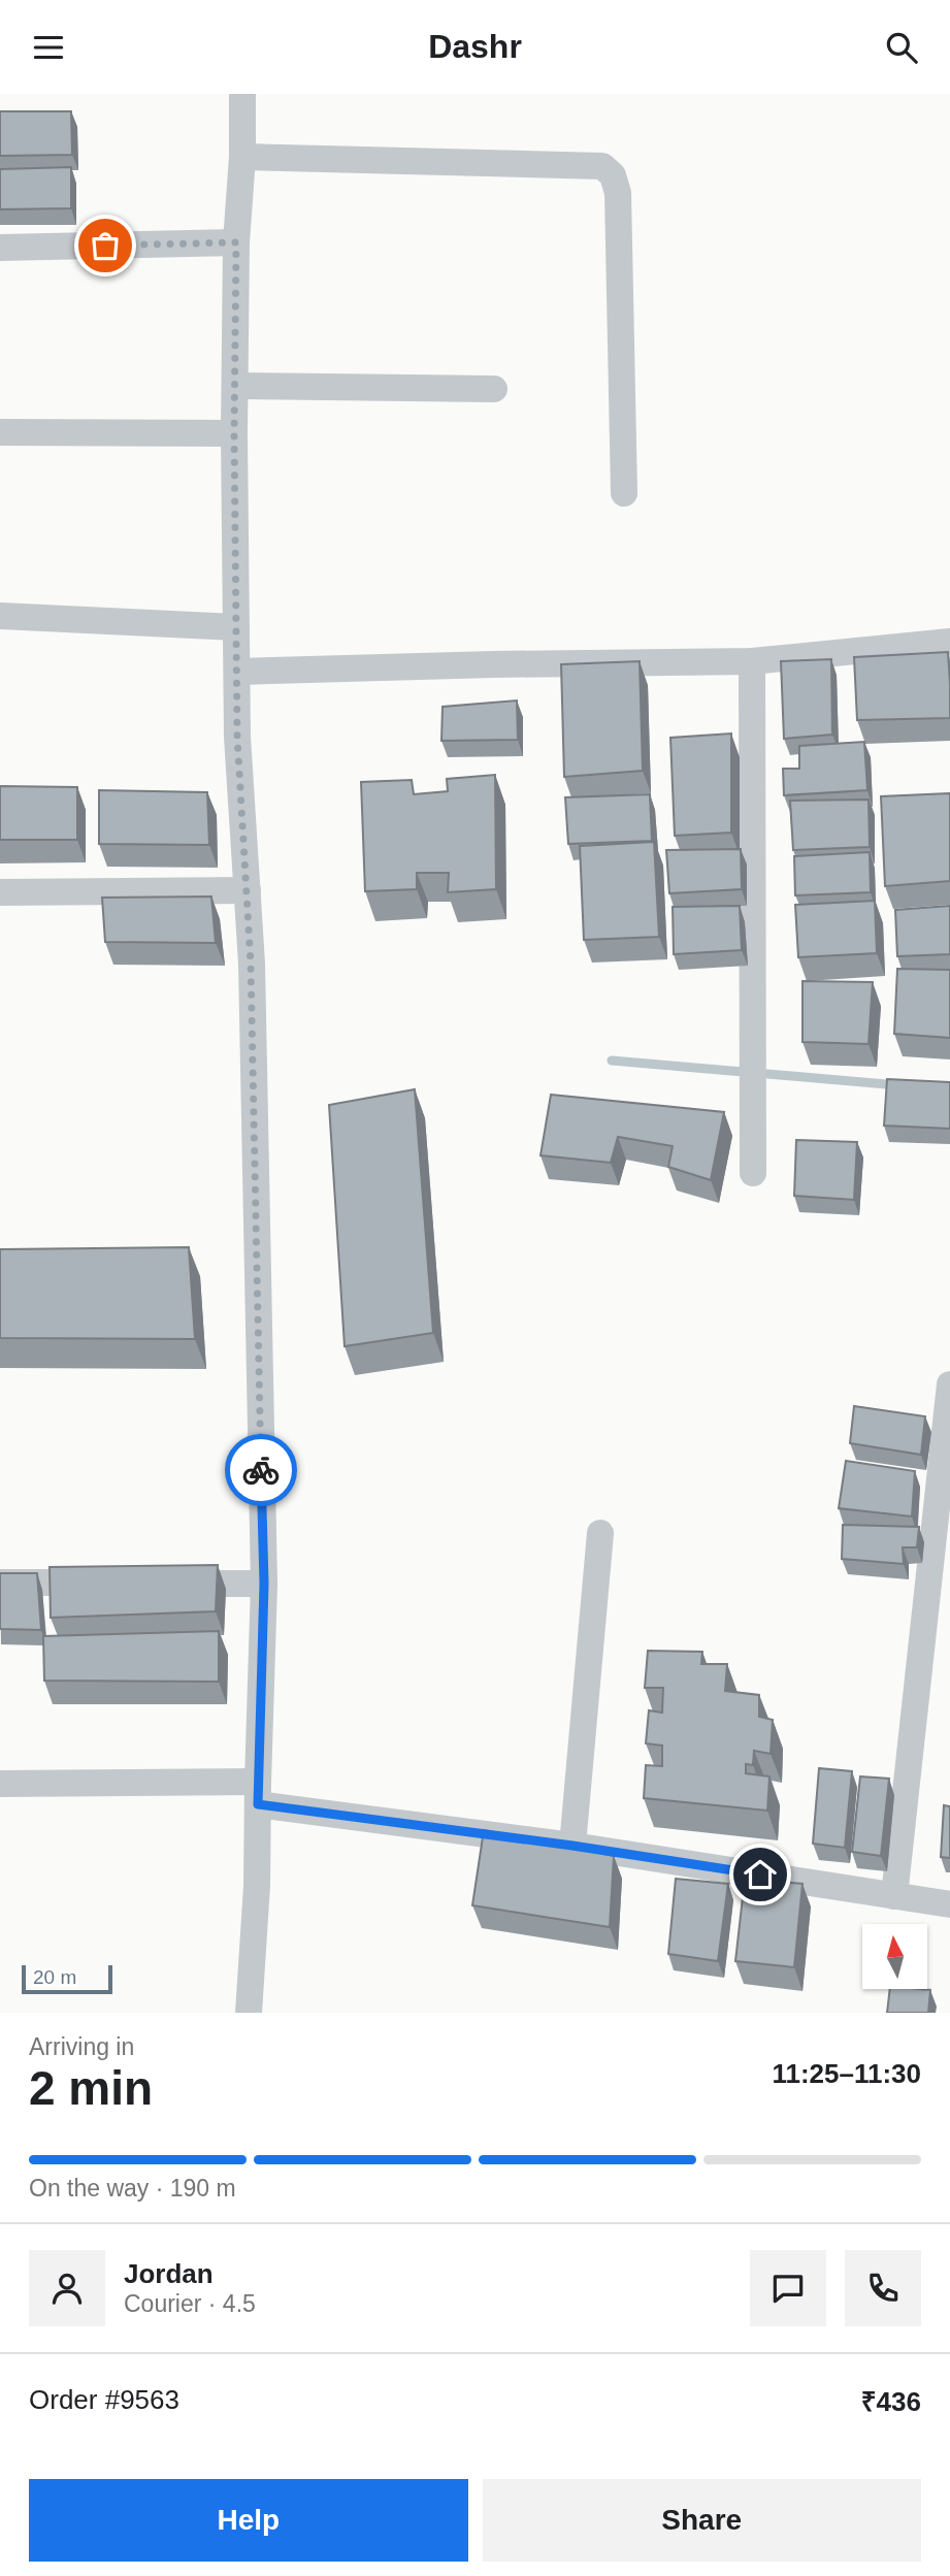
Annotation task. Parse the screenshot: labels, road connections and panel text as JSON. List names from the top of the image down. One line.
{"scale_bar":"20 m","north":"top","page":{"header":"Dashr","scale":"20 m","heading":["2 min","Arriving in","11:25–11:30"],"panel":["Jordan","Courier · 4.5","Order #9563","₹436"],"bar":"On the way · 190 m","buttons":["Help","Share"]}}
